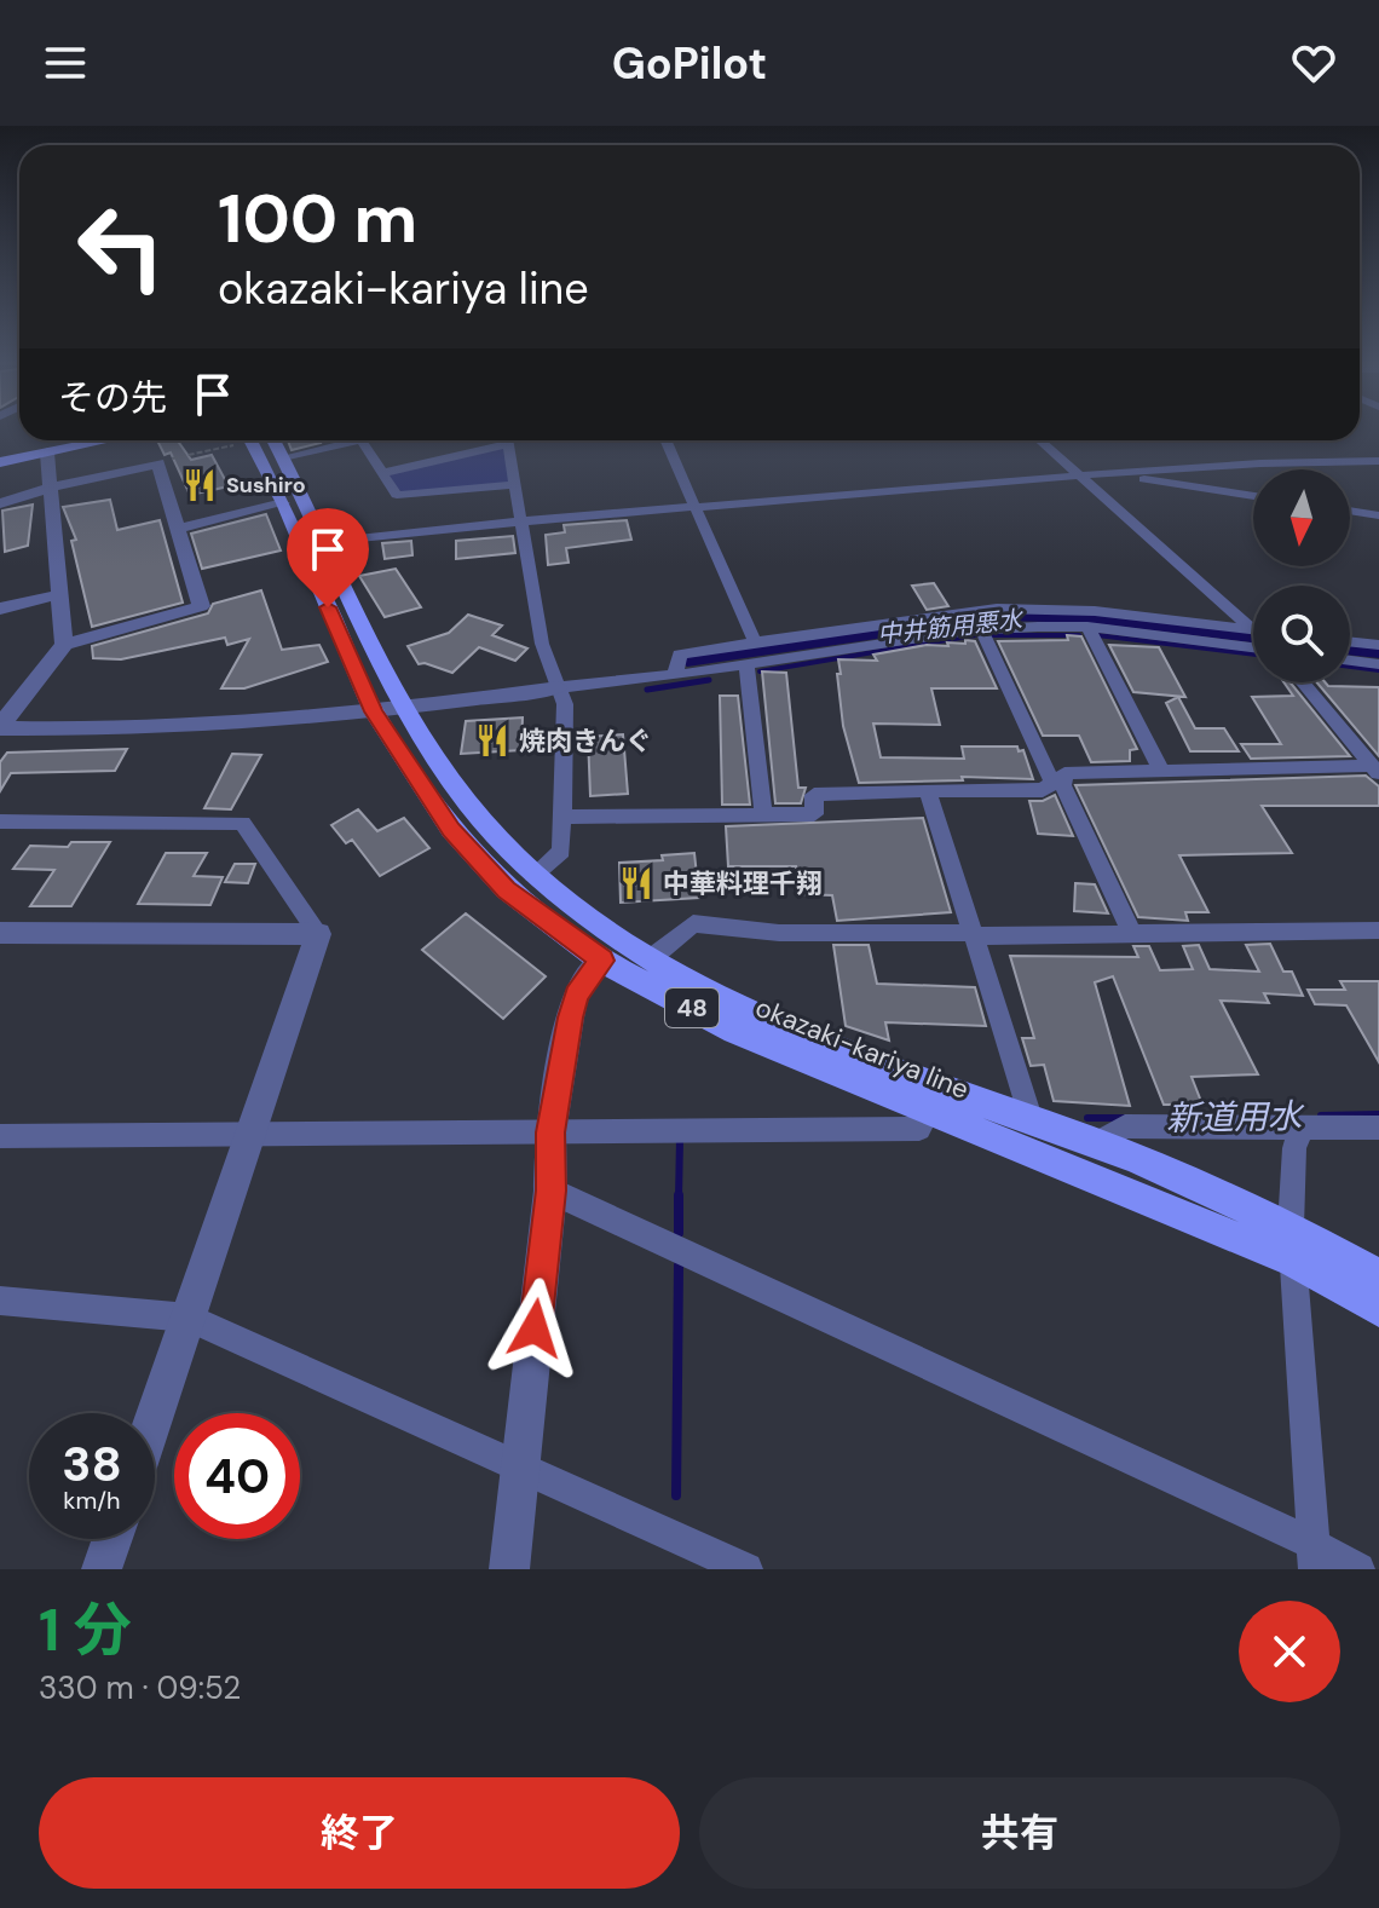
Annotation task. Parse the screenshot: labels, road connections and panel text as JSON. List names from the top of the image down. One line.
{"streets":{"main road":["48","okazaki-kariya line"]},"water":["中井筋用悪水","新道用水"],"places":{"restaurant":["Sushiro","焼肉きんぐ","中華料理千翔"]},"north":"bottom","page":{"header":"GoPilot","turn":["100 m","okazaki-kariya line"],"then":"その先","speed":"38 km/h","limit":"40","heading":["1 分","330 m · 09:52"],"buttons":["終了","共有"]}}
